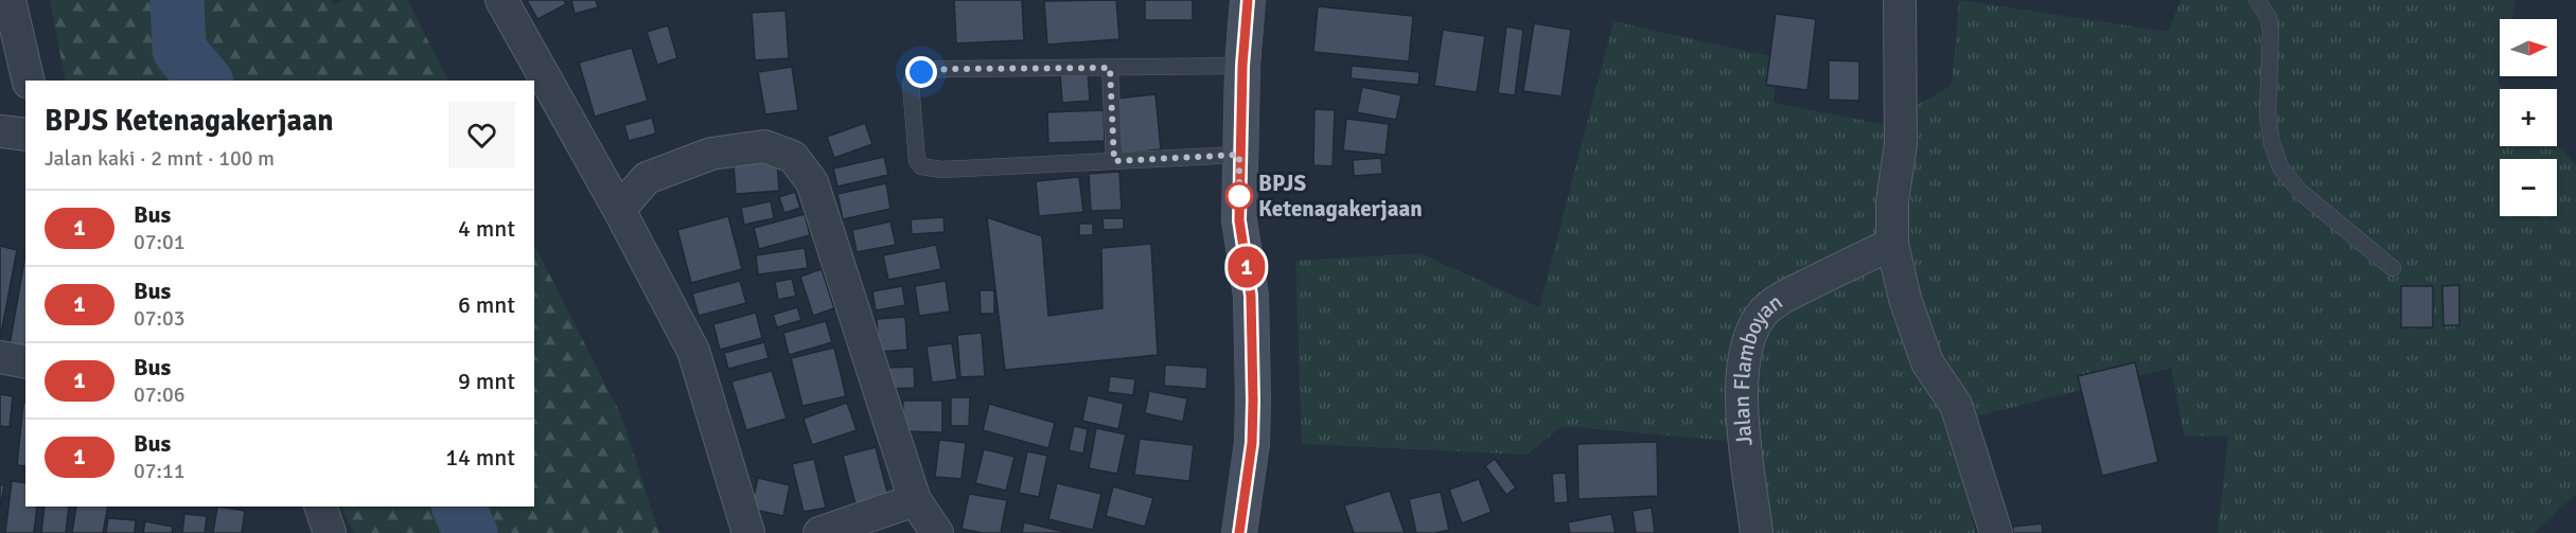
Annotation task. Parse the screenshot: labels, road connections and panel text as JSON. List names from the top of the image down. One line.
{"streets":{"street":["Jalan Flamboyan"]},"places":["BPJS Ketenagakerjaan"],"lines":["bus line 1"],"north":"right","page":{"on_map":"1","map_buttons":["+","−"],"heading":["BPJS Ketenagakerjaan","Jalan kaki · 2 mnt · 100 m"],"list":[{"mark":"1","name":"Bus","note":"07:01","value":"4 mnt"},{"mark":"1","name":"Bus","note":"07:03","value":"6 mnt"},{"mark":"1","name":"Bus","note":"07:06","value":"9 mnt"},{"mark":"1","name":"Bus","note":"07:11","value":"14 mnt"}]}}
